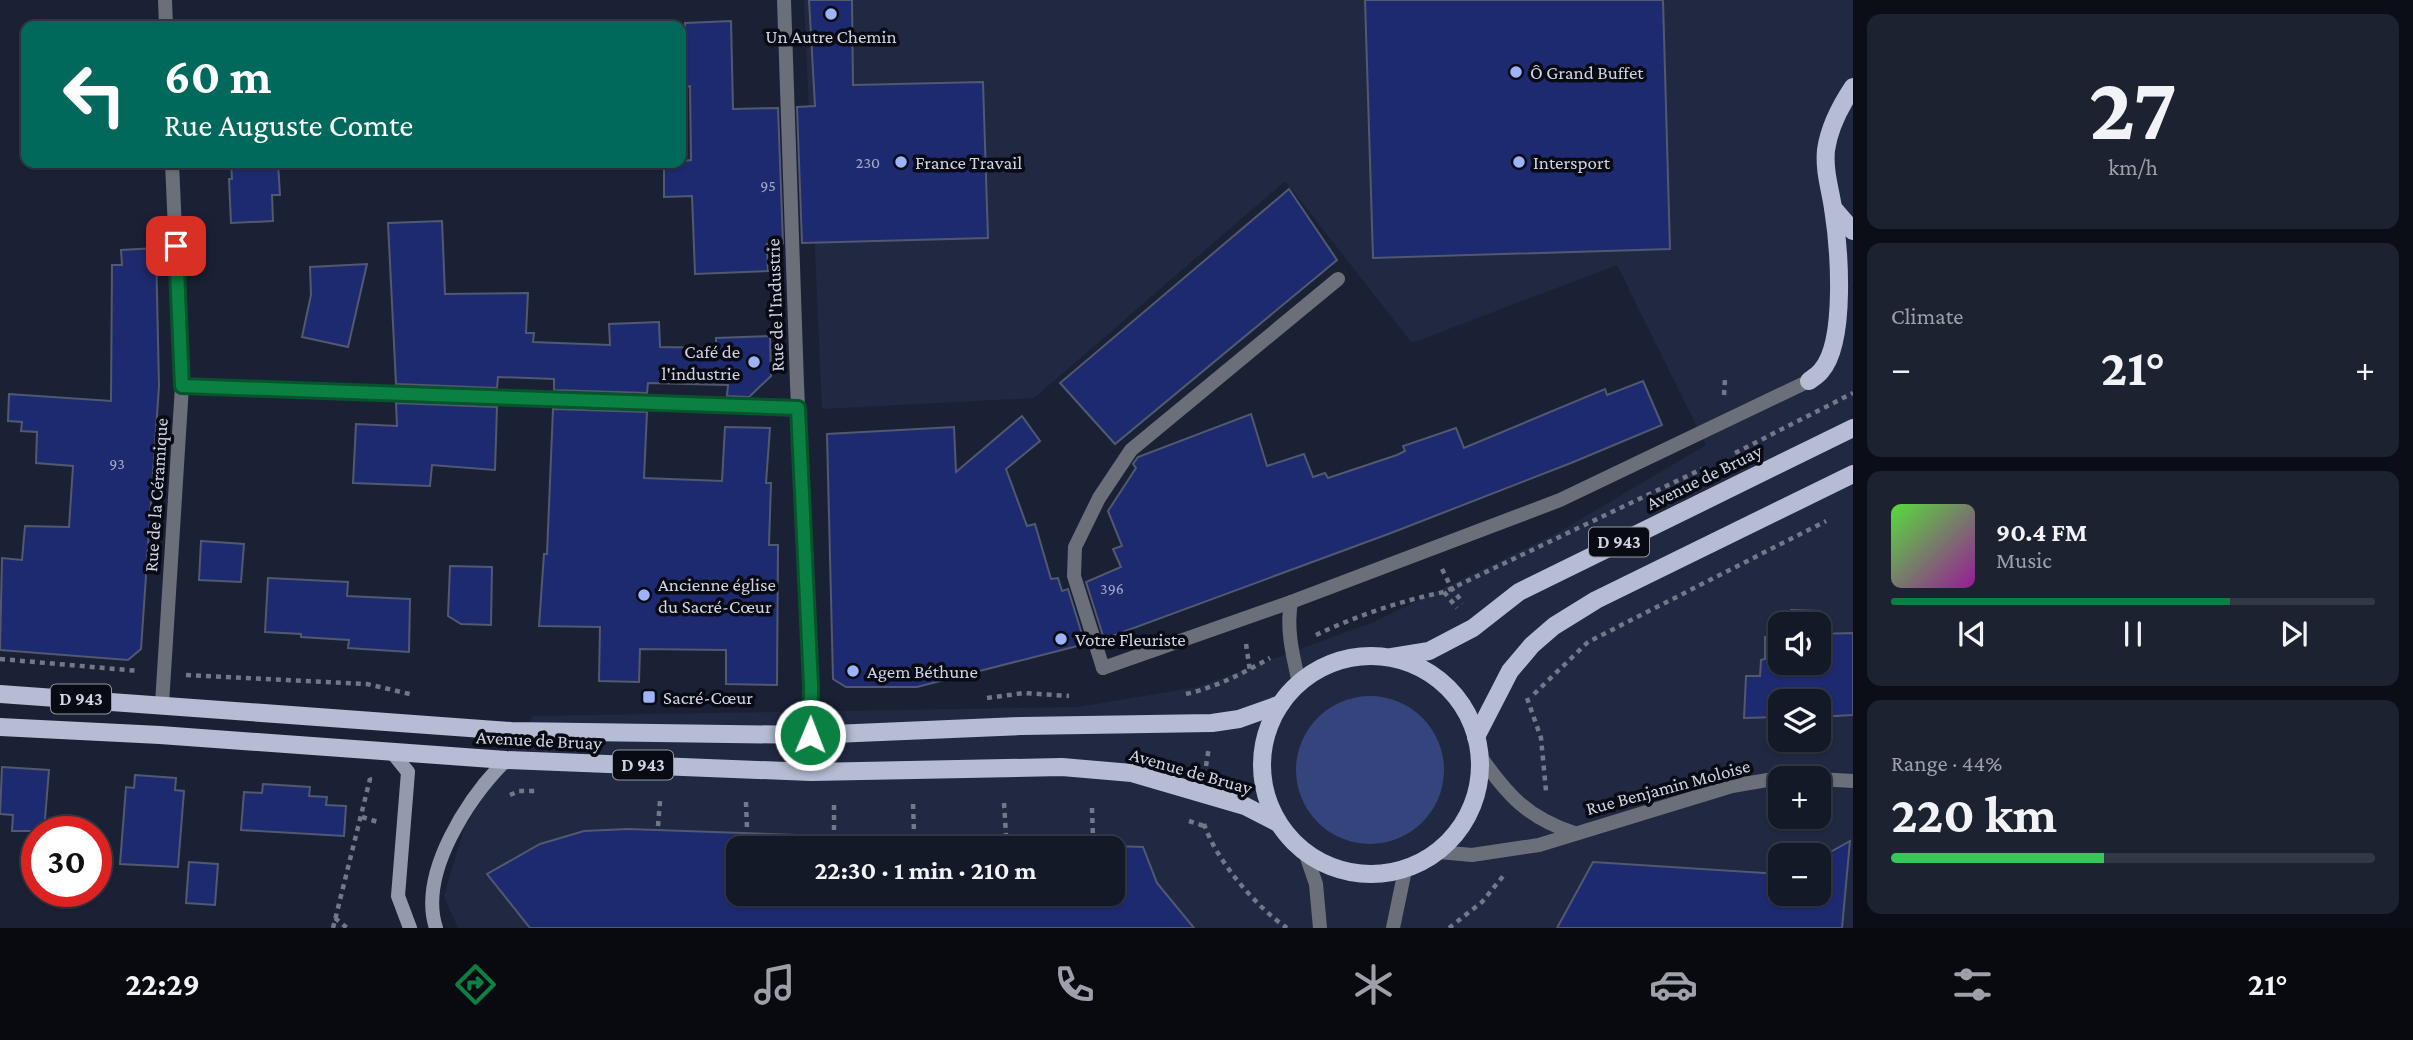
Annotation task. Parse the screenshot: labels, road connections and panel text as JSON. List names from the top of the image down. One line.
{"streets":{"main road":["Avenue de Bruay","D 943"],"street":["Rue de l'Industrie","Rue de la Céramique","Rue Benjamin Moloise"]},"crossings":[["Rue de l'Industrie","Avenue de Bruay"],["Avenue de Bruay","Rue de la Céramique"],["Avenue de Bruay","D 943"],["Avenue de Bruay","Rue Benjamin Moloise"],["D 943","Rue Benjamin Moloise"]],"places":{"other":["Un Autre Chemin","Ô Grand Buffet","France Travail","Intersport","Café de l'industrie","Ancienne église du Sacré-Cœur","Votre Fleuriste","Agem Béthune"],"transit":["Sacré-Cœur"]},"house_numbers":["230","95","93","396"],"page":{"tile":[["27","km/h"],"Climate",["Range · 44%","220 km"]],"turn":["60 m","Rue Auguste Comte"],"heat":["−","21°","+"],"song":["90.4 FM","Music"],"map_buttons":["+","−"],"limit":"30","trip":"22:30 · 1 min · 210 m","tabs":["22:29","21°"]}}
